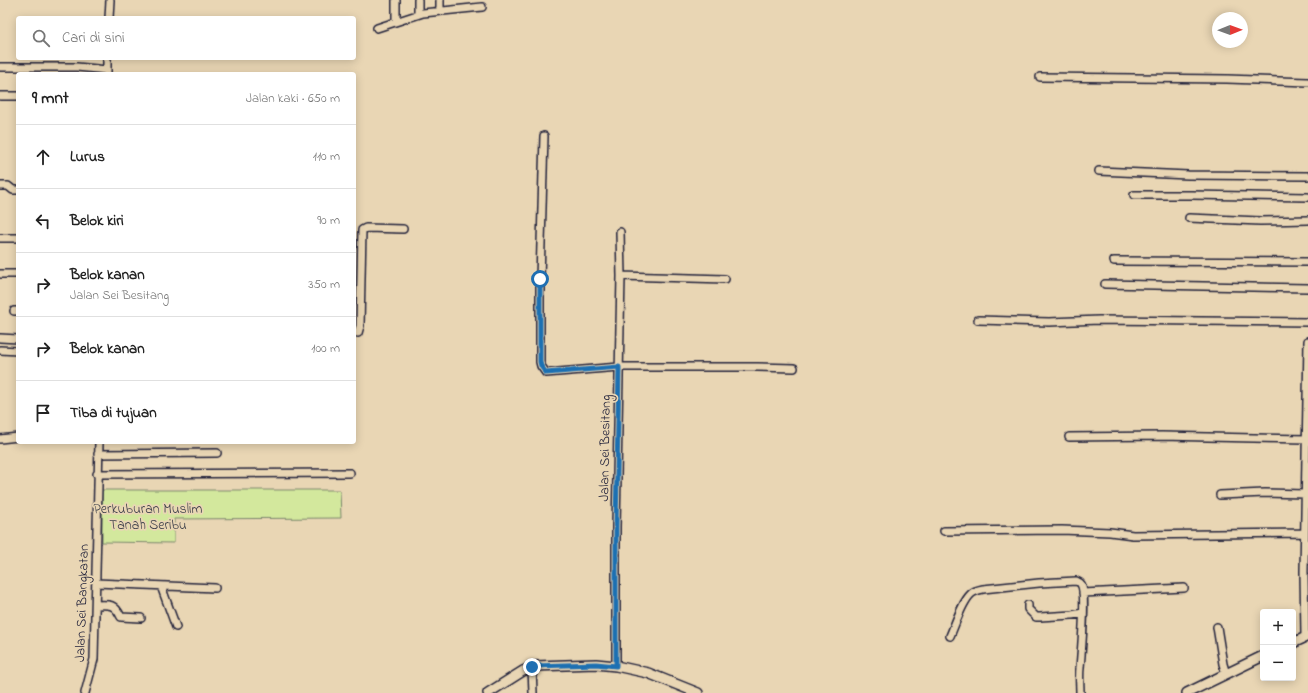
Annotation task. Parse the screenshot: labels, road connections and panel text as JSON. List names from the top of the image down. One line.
{"streets":{"street":["Jalan Sei Besitang","Jalan Sei Bangkatan"]},"parks":["Perkuburan Muslim Tanah Seribu"],"north":"right","page":{"search":"Cari di sini","heading":["9 mnt","Jalan kaki · 650 m"],"list":[["Lurus","110 m"],["Belok kiri","90 m"],["Belok kanan","Jalan Sei Besitang","350 m"],["Belok kanan","100 m"],"Tiba di tujuan"],"map_buttons":["+","−"]}}
